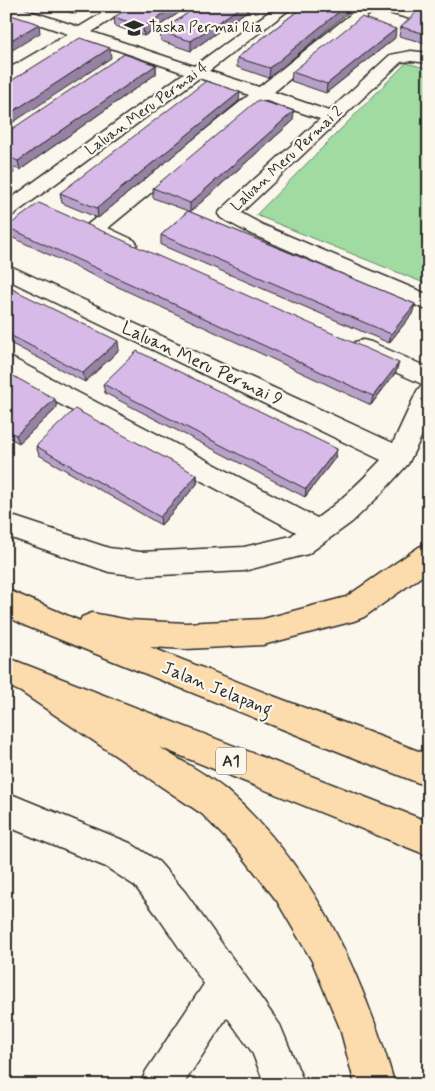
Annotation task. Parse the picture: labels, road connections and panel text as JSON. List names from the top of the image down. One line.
{"streets":{"main road":["Jalan Jelapang","A1"],"street":["Laluan Meru Permai 4","Laluan Meru Permai 2","Laluan Meru Permai 9"]},"places":{"school or university":["Taska Permai Ria"]}}
